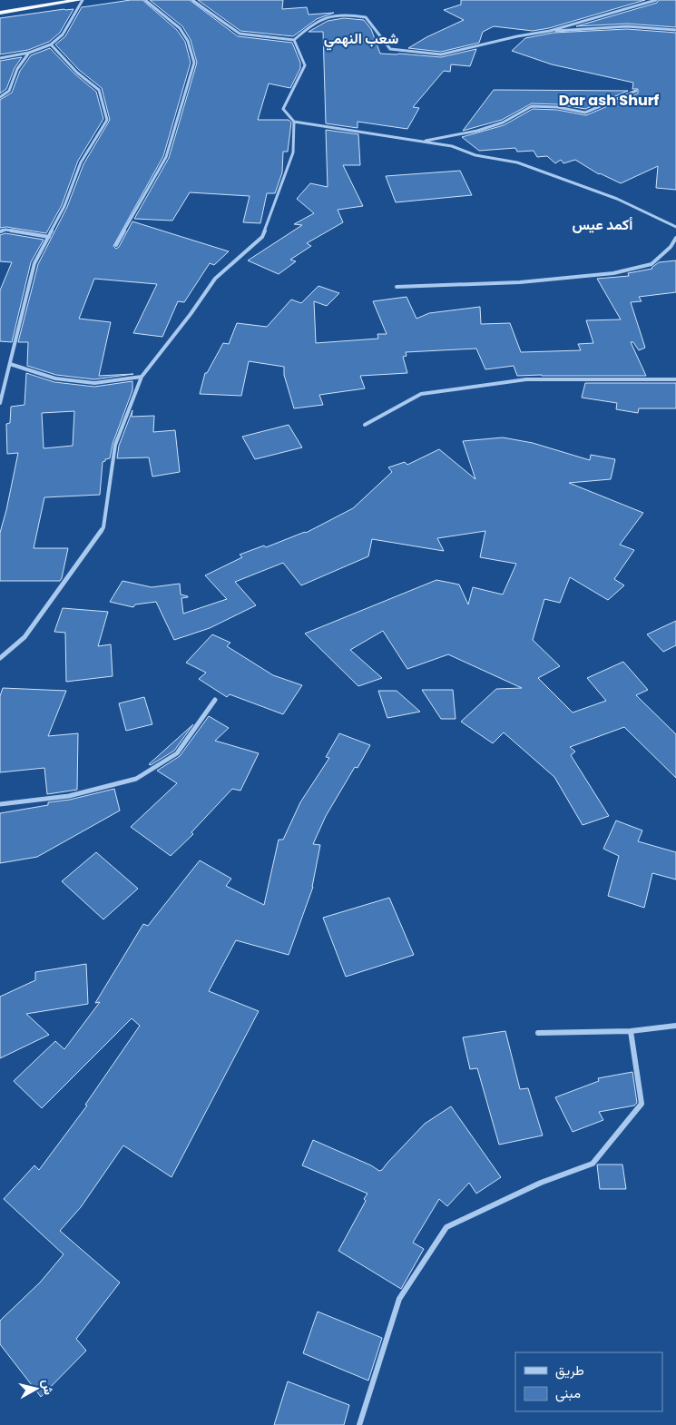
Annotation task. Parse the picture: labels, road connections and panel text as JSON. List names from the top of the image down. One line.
{"districts":["شعب النهمي","Dar ash Shurf","أكمد عيس"],"legend":["طريق","مبنى"],"north":"right"}
